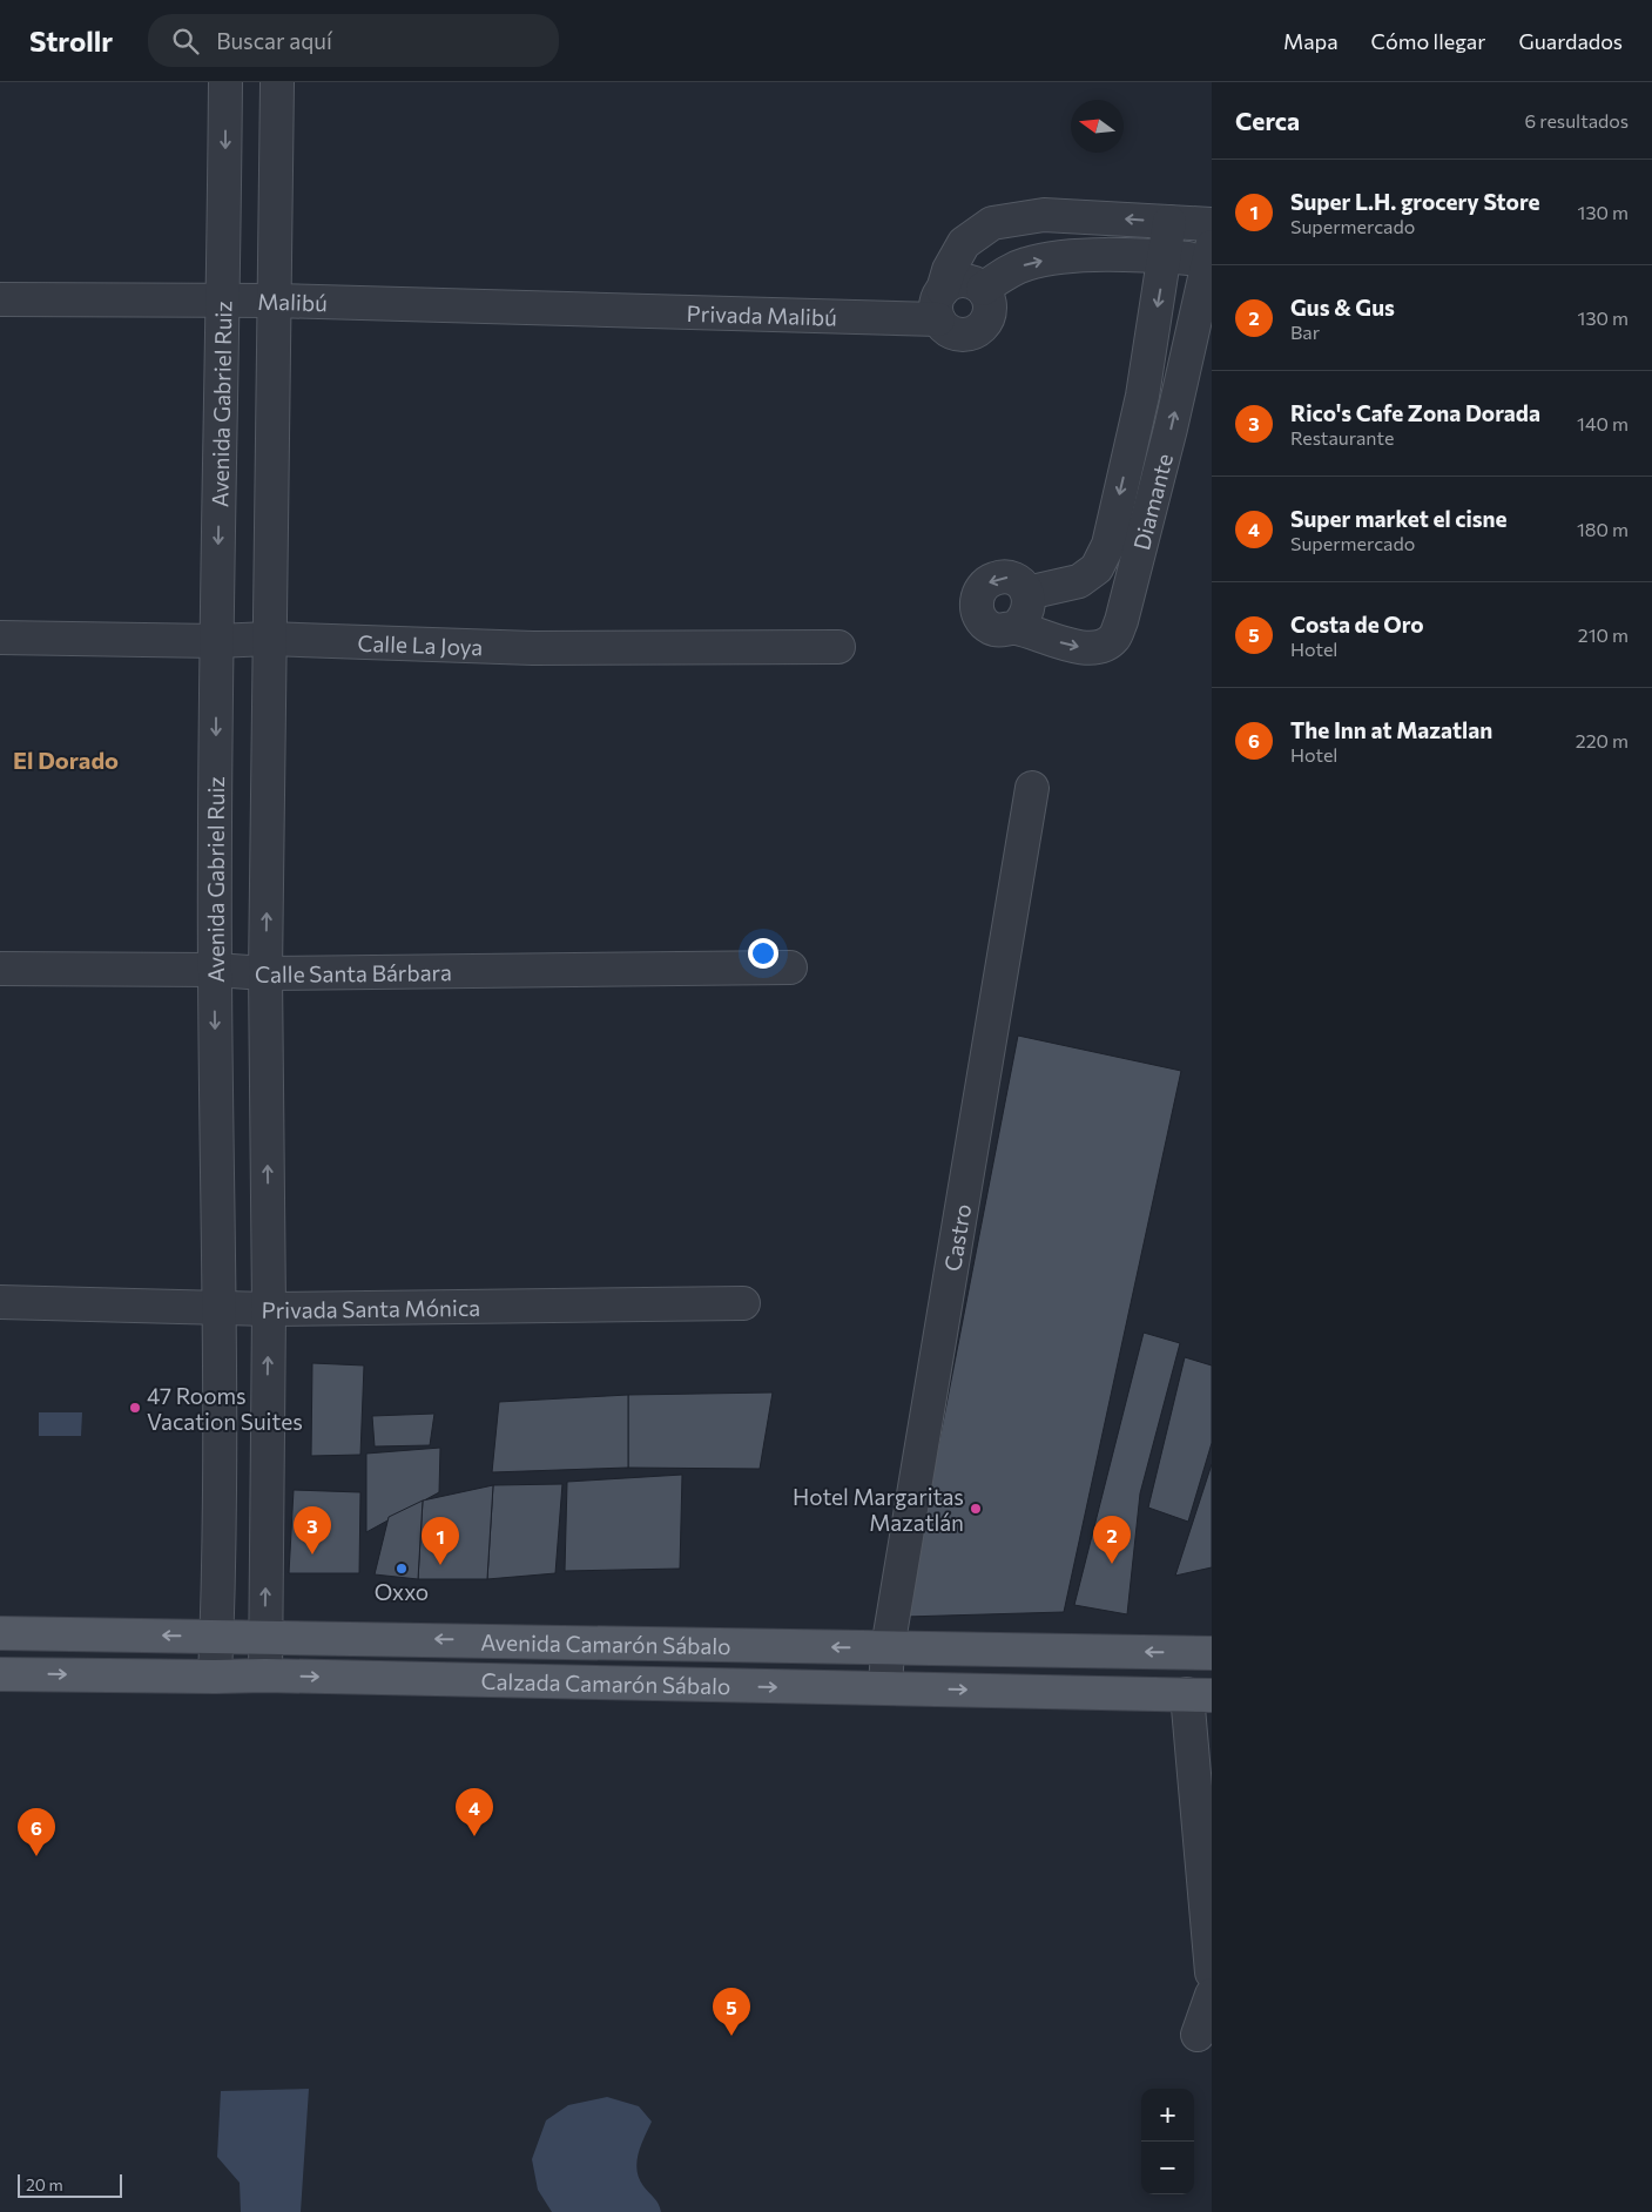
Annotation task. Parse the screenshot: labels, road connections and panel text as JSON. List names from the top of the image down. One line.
{"streets":{"main road":["Avenida Camarón Sábalo","Calzada Camarón Sábalo"],"street":["Malibú","Privada Malibú","Avenida Gabriel Ruiz","Diamante","Calle La Joya","Calle Santa Bárbara","Castro","Privada Santa Mónica"]},"crossings":[["Malibú","Privada Malibú"],["Malibú","Avenida Gabriel Ruiz"],["Privada Malibú","Diamante"],["Avenida Gabriel Ruiz","Calle La Joya"],["Avenida Gabriel Ruiz","Calle Santa Bárbara"],["Avenida Gabriel Ruiz","Privada Santa Mónica"],["Avenida Gabriel Ruiz","Avenida Camarón Sábalo"],["Avenida Gabriel Ruiz","Calzada Camarón Sábalo"],["Castro","Avenida Camarón Sábalo"],["Castro","Calzada Camarón Sábalo"]],"one_way":["Avenida Camarón Sábalo","Calzada Camarón Sábalo"],"districts":["El Dorado"],"places":["47 Rooms Vacation Suites","Hotel Margaritas Mazatlán","Oxxo"],"scale_bar":"20 m","north":"left","page":{"header":"Strollr","search":"Buscar aquí","nav":["Mapa","Cómo llegar","Guardados"],"heading":["Cerca","6 resultados"],"list":[{"mark":"1","name":"Super L.H. grocery Store","note":"Supermercado","value":"130 m"},{"mark":"2","name":"Gus & Gus","note":"Bar","value":"130 m"},{"mark":"3","name":"Rico's Cafe Zona Dorada","note":"Restaurante","value":"140 m"},{"mark":"4","name":"Super market el cisne","note":"Supermercado","value":"180 m"},{"mark":"5","name":"Costa de Oro","note":"Hotel","value":"210 m"},{"mark":"6","name":"The Inn at Mazatlan","note":"Hotel","value":"220 m"}],"pins":["3","2","1","4","6","5"],"map_buttons":["+","−"],"scale":"20 m"}}
